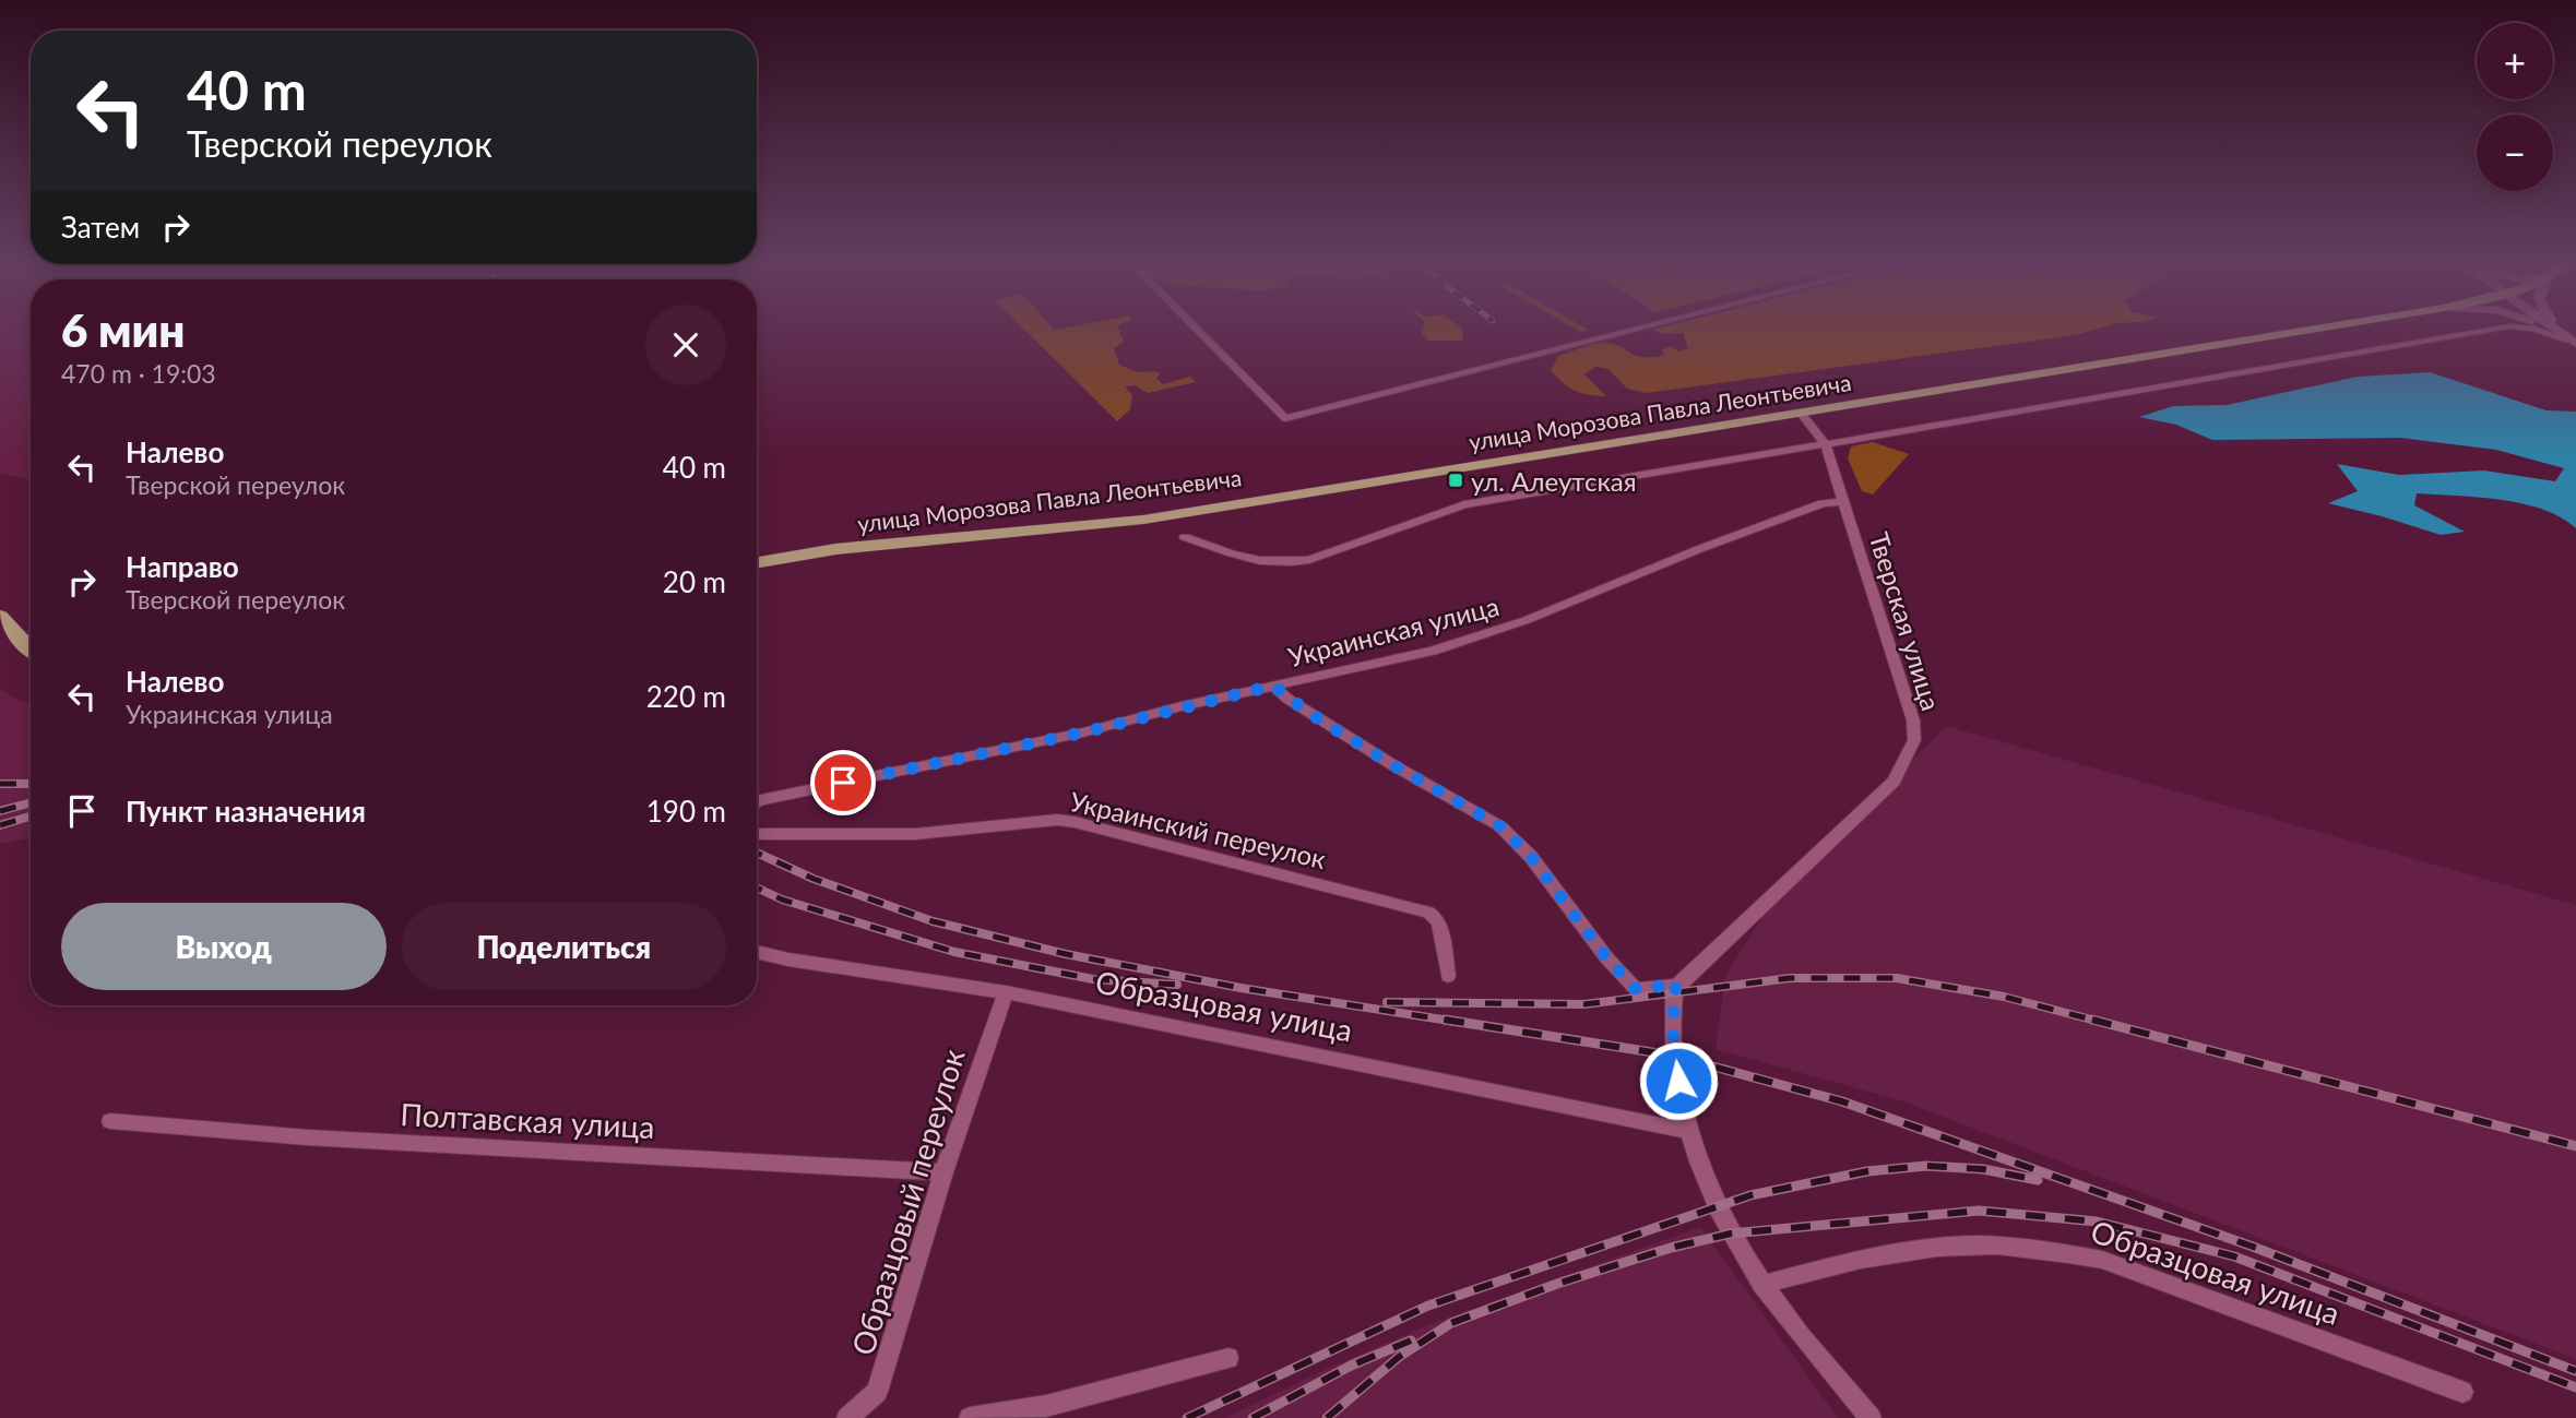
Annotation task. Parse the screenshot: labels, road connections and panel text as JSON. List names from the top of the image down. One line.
{"streets":{"main road":["улица Морозова Павла Леонтьевича"],"street":["Тверская улица","Украинская улица","Украинский переулок","Образцовая улица","Полтавская улица","Образцовый переулок"]},"crossings":[["улица Морозова Павла Леонтьевича","Тверская улица"],["Тверская улица","Украинская улица"],["Образцовая улица","Образцовый переулок"],["Полтавская улица","Образцовый переулок"]],"places":{"transit":["ул. Алеутская"]},"page":{"map_buttons":["+","−"],"turn":["40 m","Тверской переулок"],"then":"Затем","heading":["6 мин","470 m · 19:03"],"list":[{"name":"Налево","note":"Тверской переулок","value":"40 m"},{"name":"Направо","note":"Тверской переулок","value":"20 m"},{"name":"Налево","note":"Украинская улица","value":"220 m"},{"name":"Пункт назначения","value":"190 m"}],"buttons":["Выход","Поделиться"]}}
